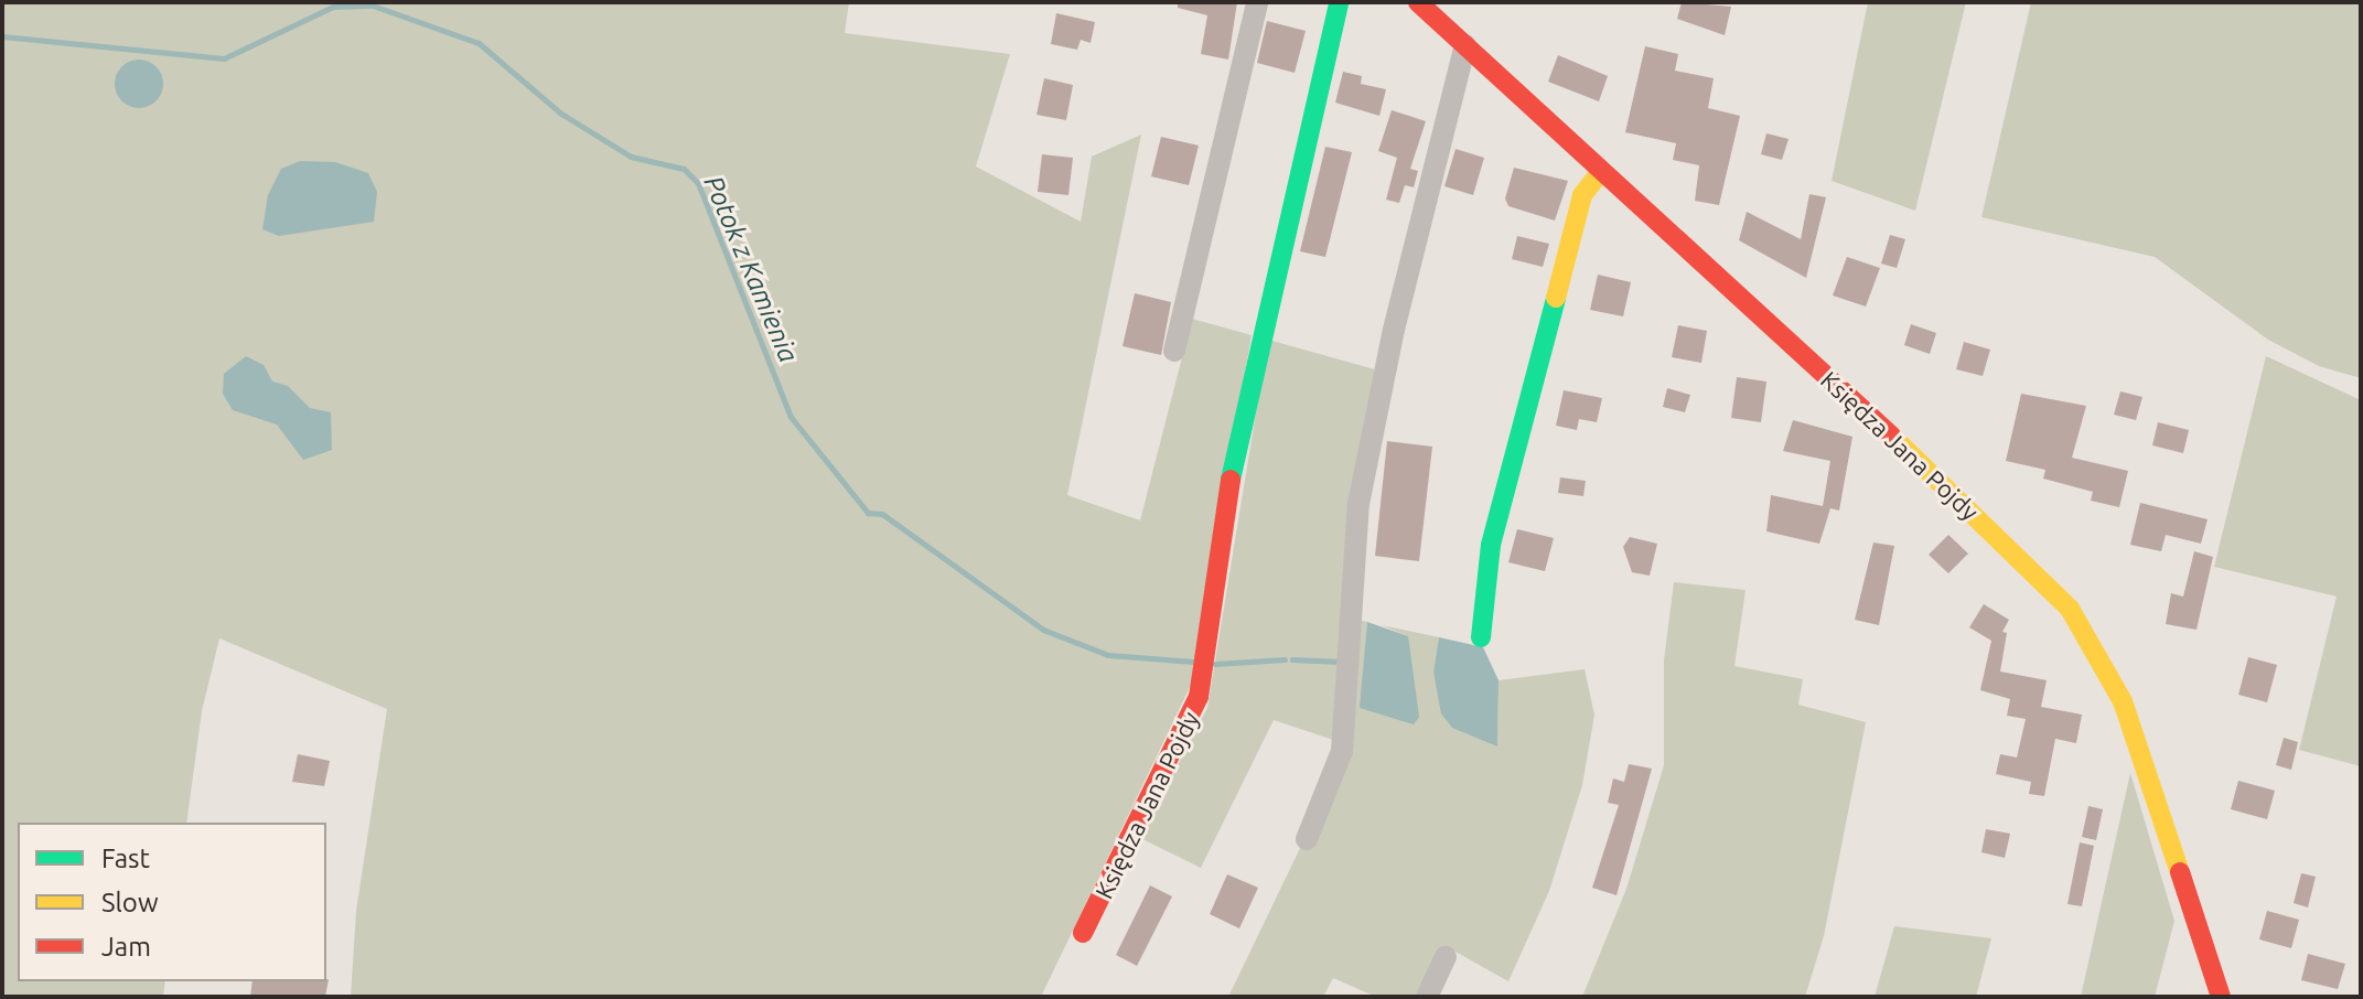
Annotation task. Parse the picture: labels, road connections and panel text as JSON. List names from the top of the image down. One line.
{"streets":{"street":["Księdza Jana Pojdy"]},"water":["Potok z Kamienia"],"legend":["Fast","Slow","Jam"]}
